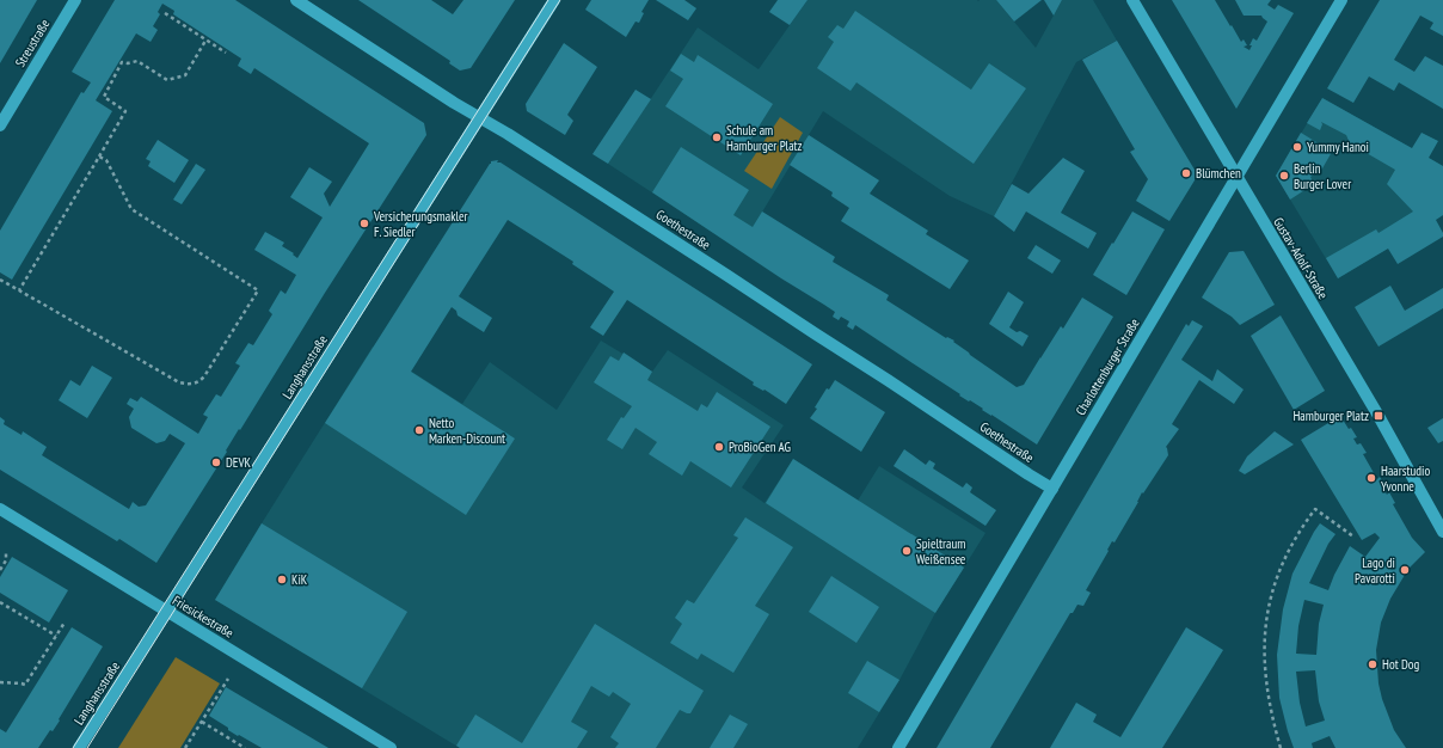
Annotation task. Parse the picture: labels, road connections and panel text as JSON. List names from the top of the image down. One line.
{"streets":{"street":["Streustraße","Goethestraße","Gustav-Adolf-Straße","Langhansstraße","Charlottenburger Straße","Friesickestraße"]},"crossings":[["Goethestraße","Langhansstraße"],["Goethestraße","Charlottenburger Straße"],["Gustav-Adolf-Straße","Charlottenburger Straße"],["Langhansstraße","Friesickestraße"]],"places":{"other":["Schule am Hamburger Platz","Yummy Hanoi","Blümchen","Berlin Burger Lover","Versicherungsmakler F. Siedler","Netto Marken-Discount","ProBioGen AG","DEVK","Haarstudio Yvonne","Spieltraum Weißensee","Lago di Pavarotti","KiK","Hot Dog"],"transit":["Hamburger Platz"]}}
